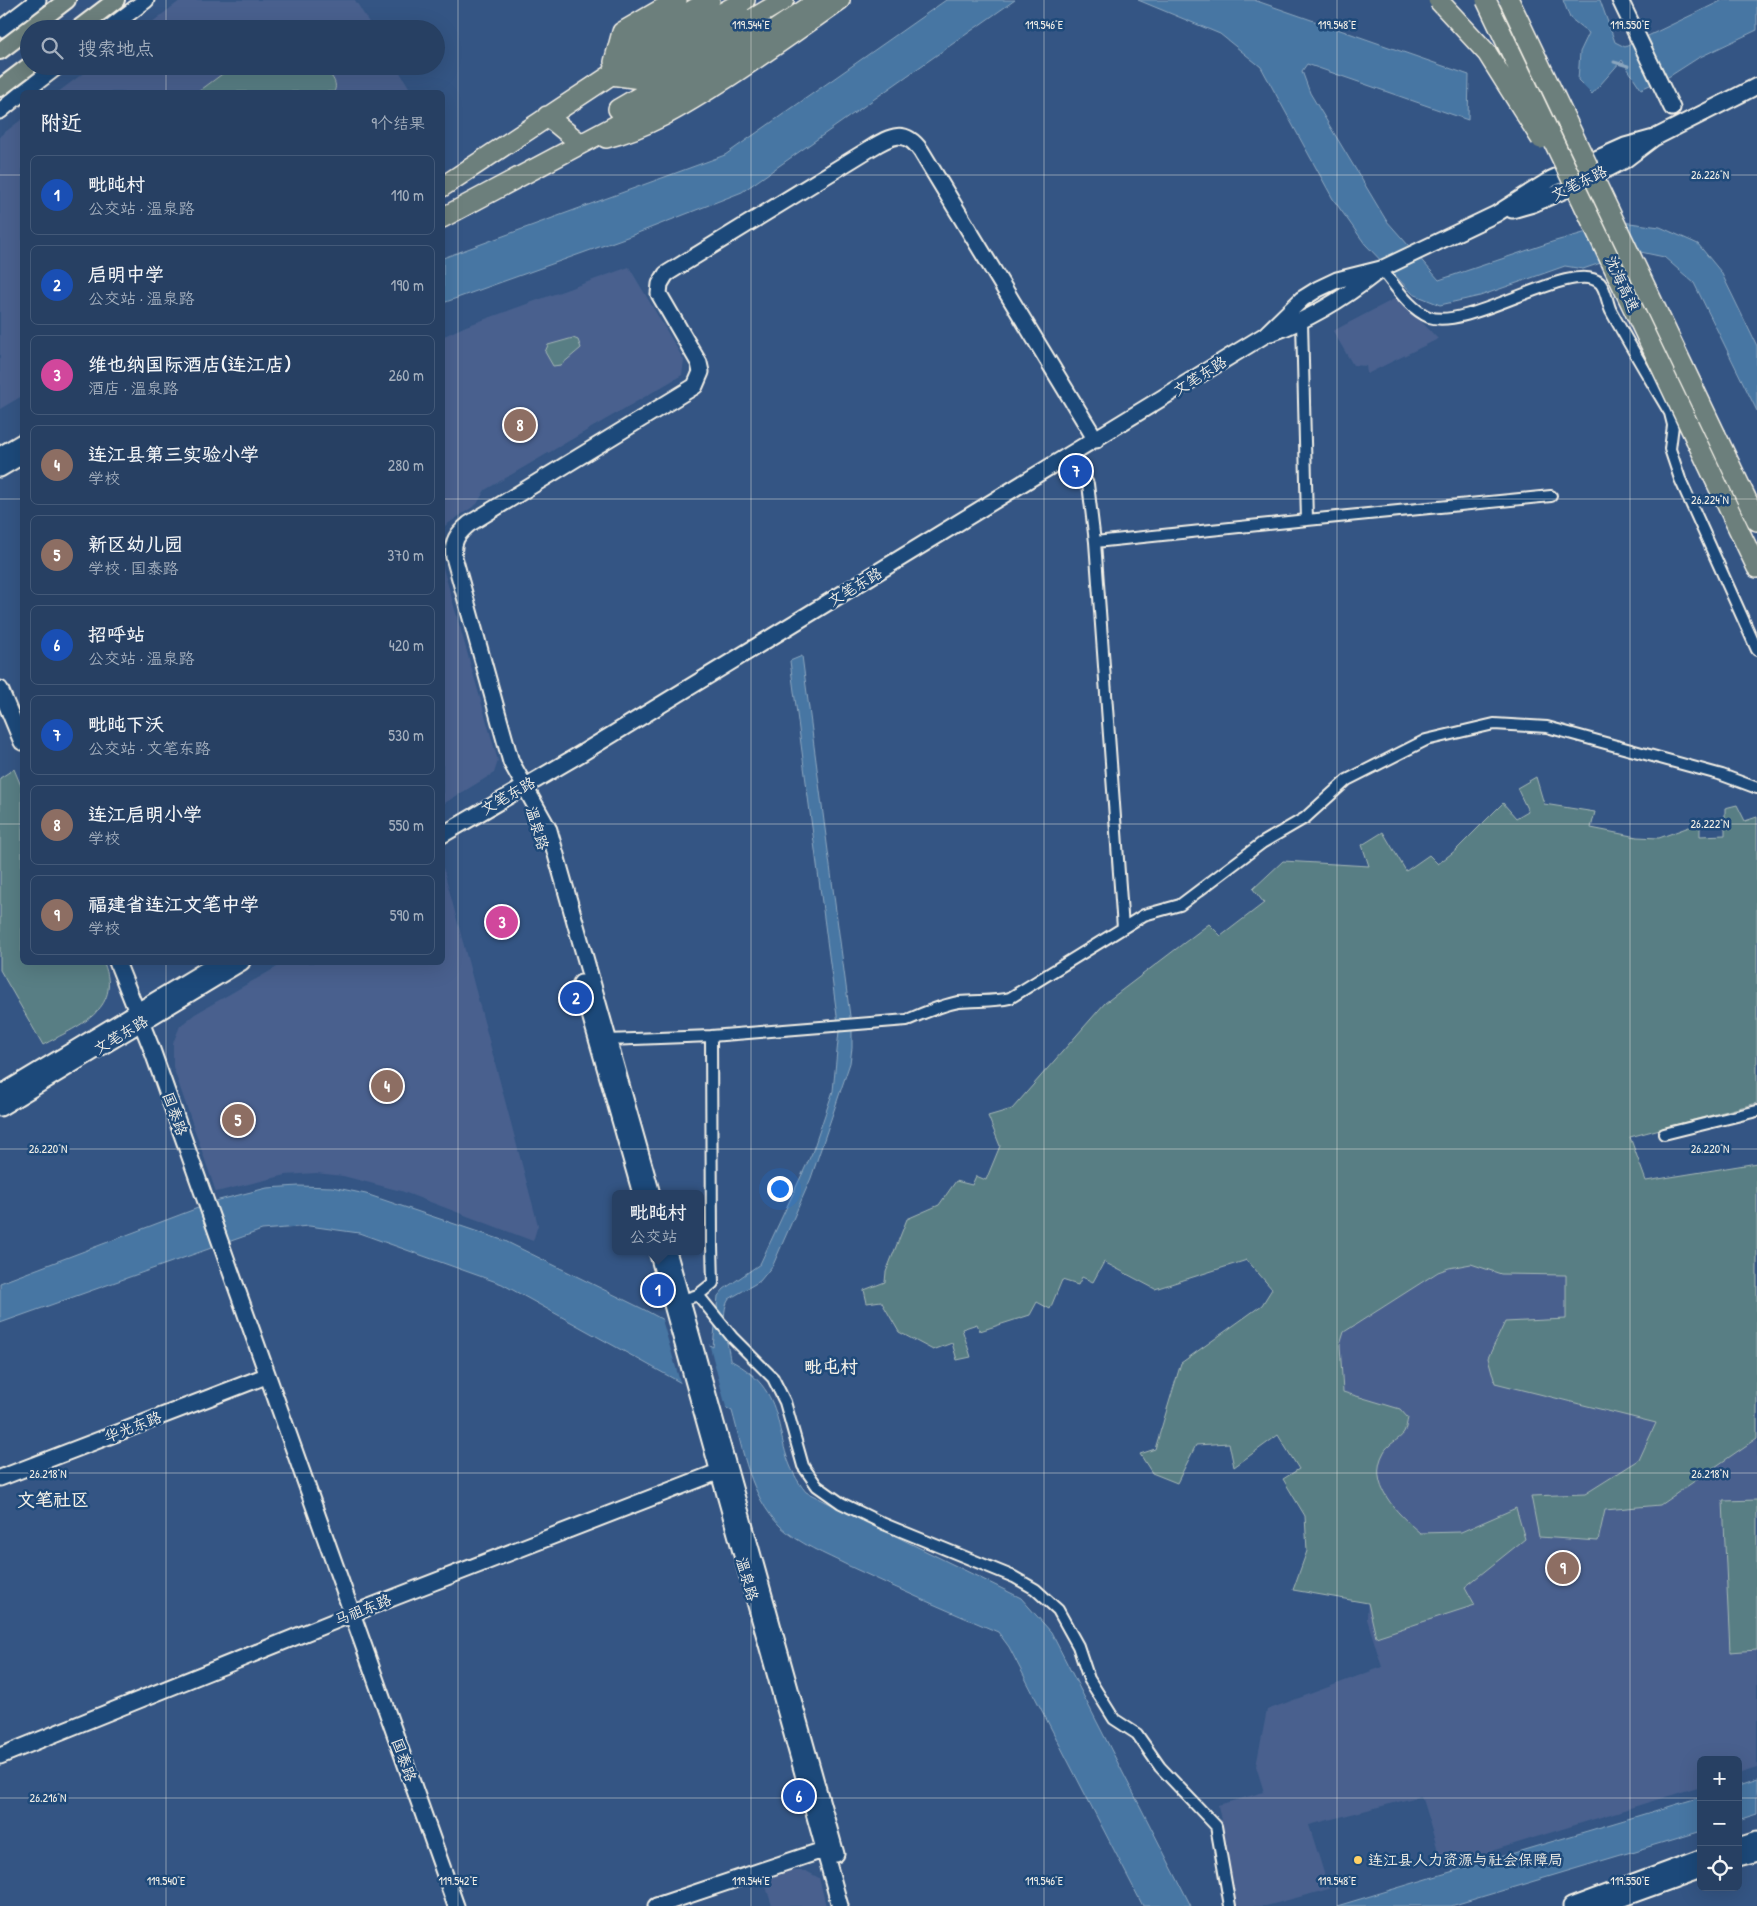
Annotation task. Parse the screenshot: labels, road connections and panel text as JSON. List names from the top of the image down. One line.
{"streets":{"highway":["沈海高速"],"main road":["文笔东路","温泉路","国泰路","华光东路","马祖东路"]},"crossings":[["文笔东路","温泉路"],["文笔东路","国泰路"],["温泉路","马祖东路"],["国泰路","华光东路"],["国泰路","马祖东路"]],"districts":["毗屯村","文笔社区"],"places":["连江县人力资源与社会保障局"],"page":{"search":"搜索地点","heading":["附近","9个结果"],"list":[{"mark":"1","name":"毗旽村","note":"公交站 · 温泉路","value":"110 m"},{"mark":"2","name":"启明中学","note":"公交站 · 温泉路","value":"190 m"},{"mark":"3","name":"维也纳国际酒店(连江店)","note":"酒店 · 温泉路","value":"260 m"},{"mark":"4","name":"连江县第三实验小学","note":"学校","value":"280 m"},{"mark":"5","name":"新区幼儿园","note":"学校 · 国泰路","value":"370 m"},{"mark":"6","name":"招呼站","note":"公交站 · 温泉路","value":"420 m"},{"mark":"7","name":"毗旽下沃","note":"公交站 · 文笔东路","value":"530 m"},{"mark":"8","name":"连江启明小学","note":"学校","value":"550 m"},{"mark":"9","name":"福建省连江文笔中学","note":"学校","value":"590 m"}],"pins":["8","7","3","2","4","5","1","9","6"],"popup":["毗旽村","公交站"],"map_buttons":["+","−"]},"coordinates":["119.544°E","119.546°E","119.548°E","119.550°E","26.226°N","26.224°N","26.222°N","26.220°N","26.218°N","26.216°N","119.540°E","119.542°E"]}
